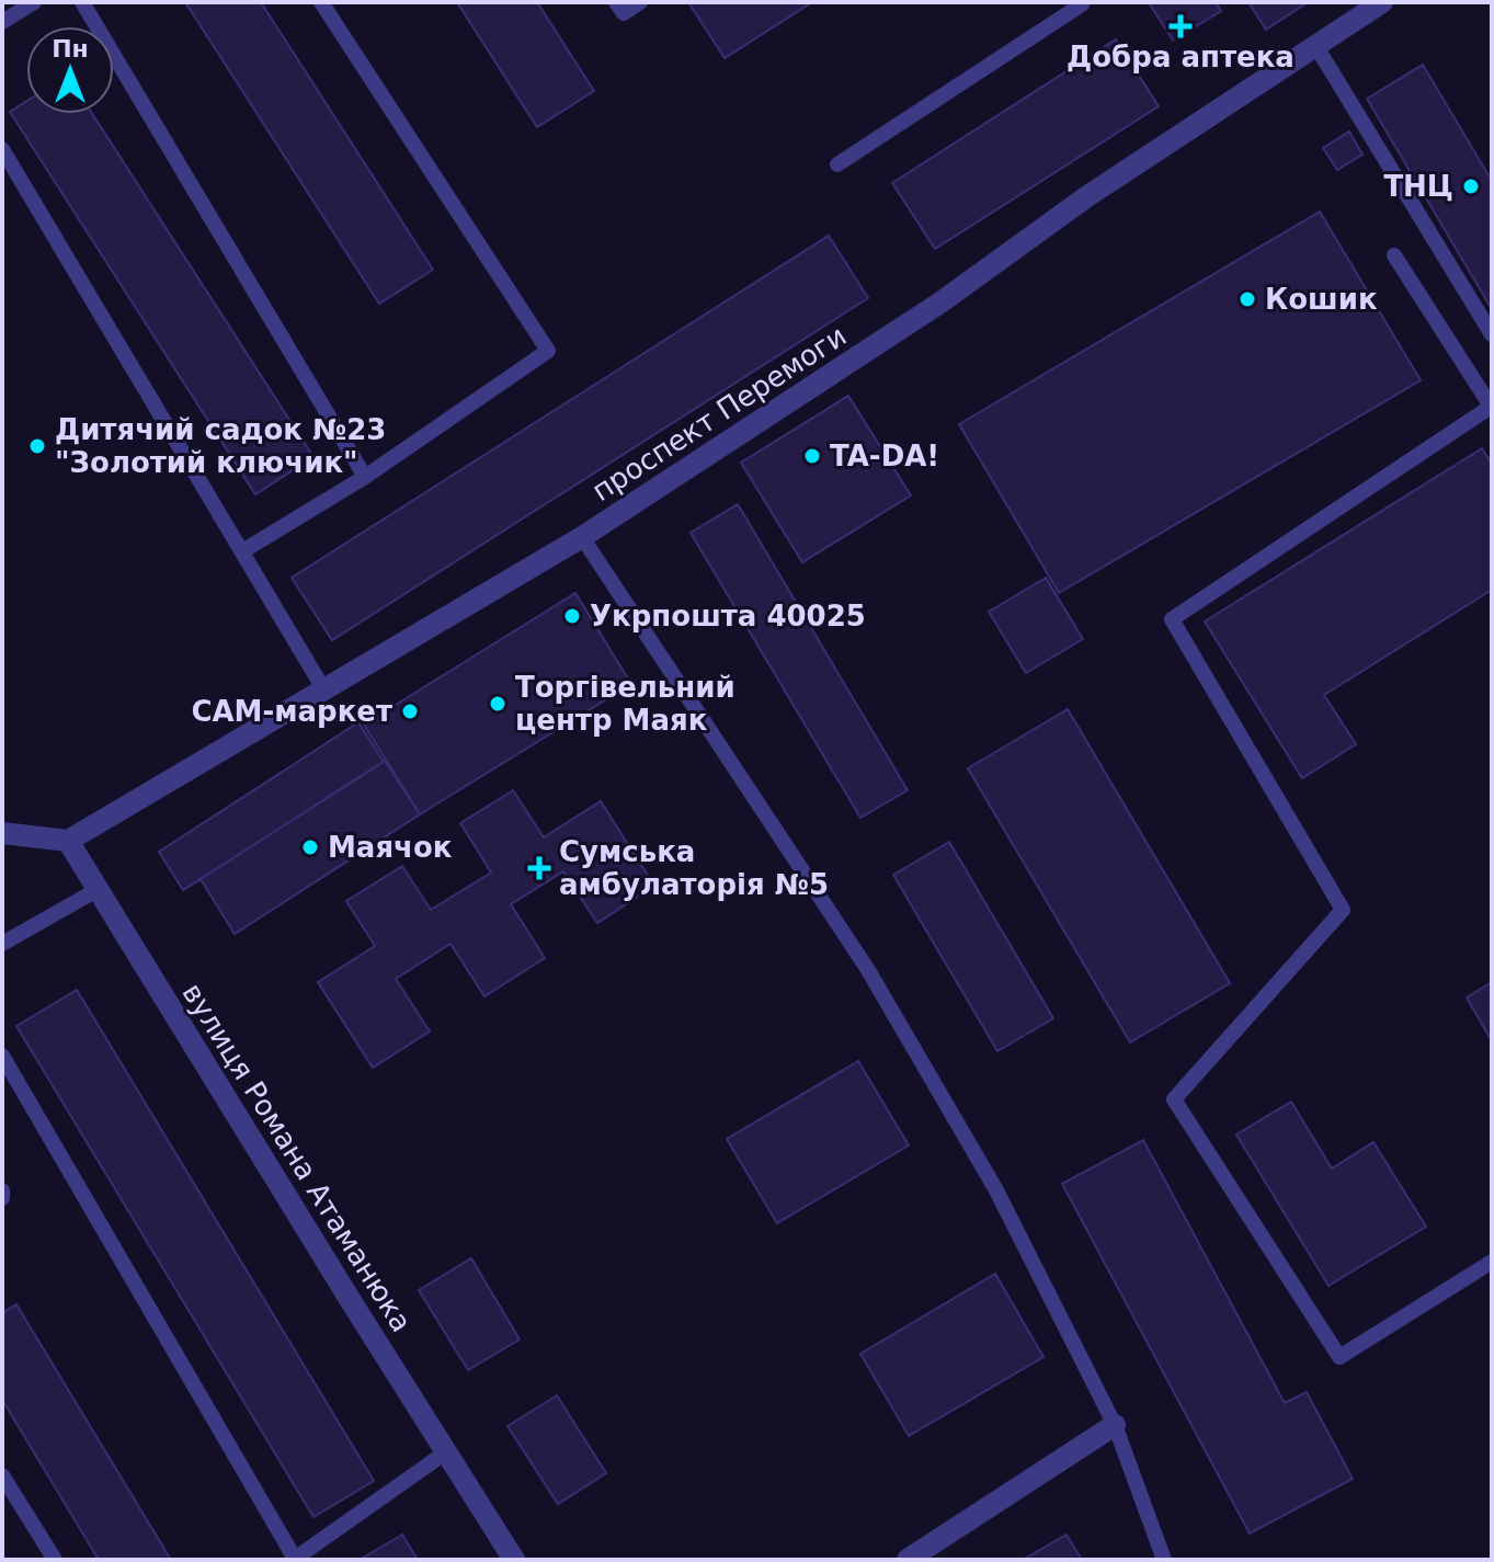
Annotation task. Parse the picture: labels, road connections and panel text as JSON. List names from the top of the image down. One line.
{"streets":{"street":["проспект Перемоги","вулиця Романа Атаманюка"]},"crossings":[["проспект Перемоги","вулиця Романа Атаманюка"]],"places":{"health":["Добра аптека","Сумська амбулаторія №5"],"other":["ТНЦ","Кошик","Дитячий садок №23 \"Золотий ключик\"","TA-DA!","Укрпошта 40025","Торгівельний центр Маяк","САМ-маркет","Маячок"]},"north":"top"}
